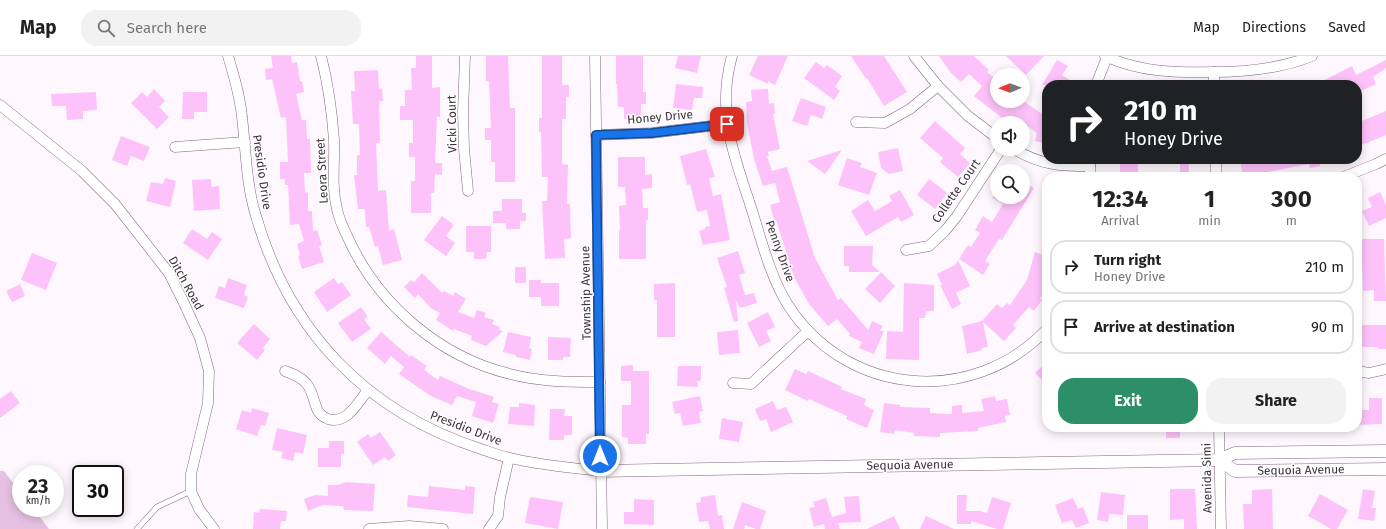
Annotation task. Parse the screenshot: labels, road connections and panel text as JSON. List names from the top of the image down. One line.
{"streets":{"street":["Honey Drive","Vicki Court","Leora Street","Presidio Drive","Collette Court","Penny Drive","Ditch Road","Township Avenue","Sequoia Avenue","Avenida Simi"]},"crossings":[["Honey Drive","Penny Drive"],["Honey Drive","Township Avenue"],["Leora Street","Township Avenue"],["Presidio Drive","Township Avenue"],["Presidio Drive","Sequoia Avenue"],["Township Avenue","Sequoia Avenue"],["Sequoia Avenue","Avenida Simi"]],"north":"left","page":{"header":"Map","search":"Search here","nav":["Map","Directions","Saved"],"turn":["210 m","Honey Drive"],"eta":["12:34","Arrival","1","min","300","m"],"list":[{"name":"Turn right","note":"Honey Drive","value":"210 m"},{"name":"Arrive at destination","value":"90 m"}],"buttons":["Exit","Share"],"speed":"23 km/h","limit":"30"}}
